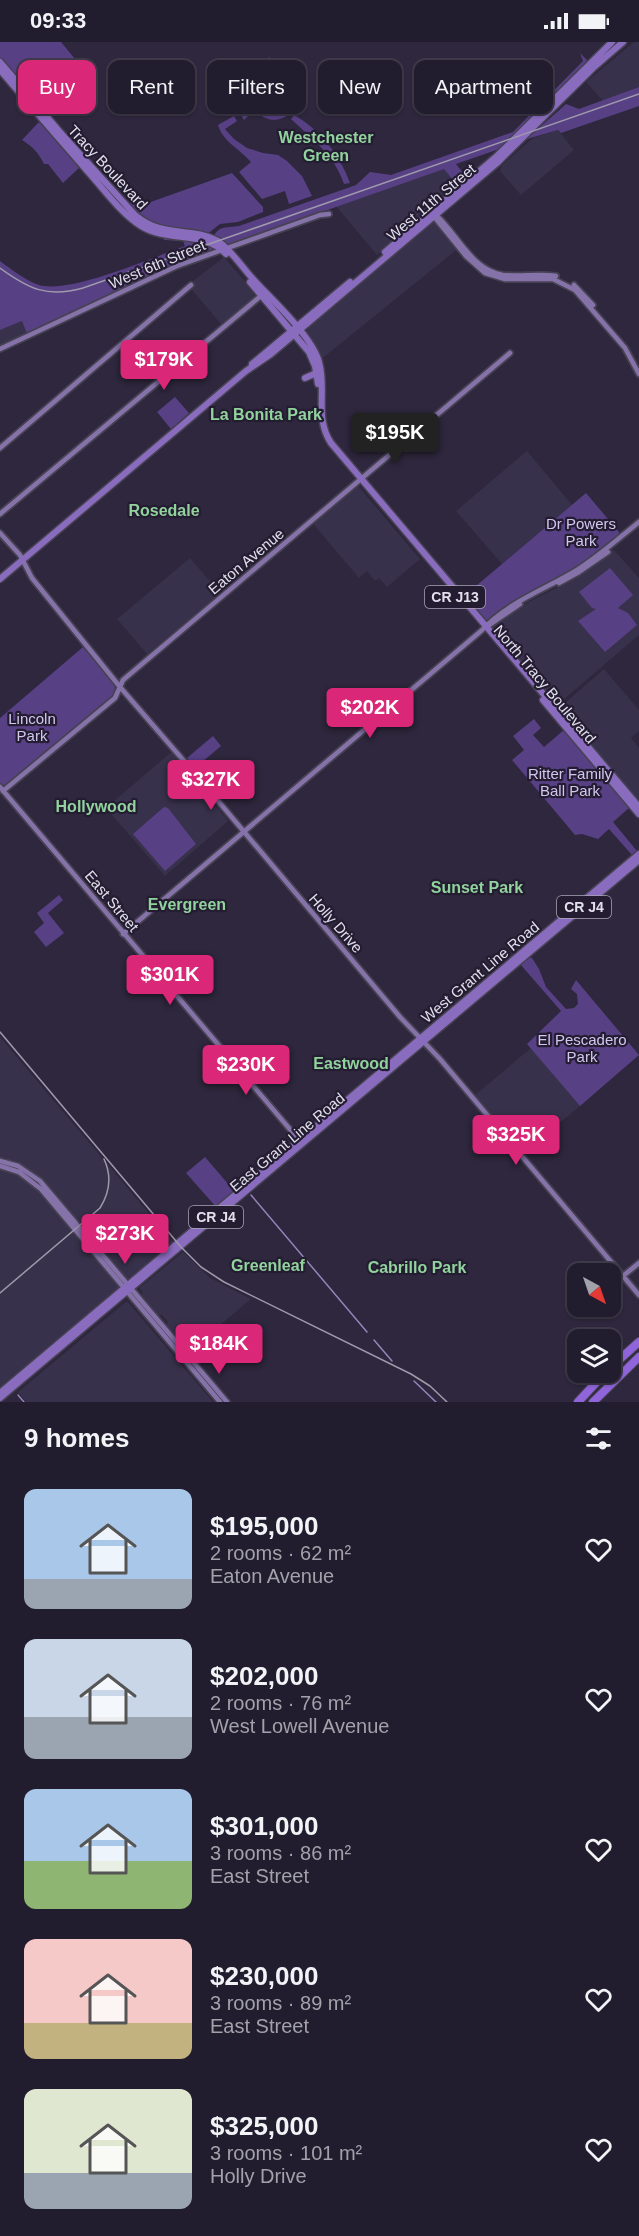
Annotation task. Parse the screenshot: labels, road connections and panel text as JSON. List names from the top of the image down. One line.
{"streets":{"main road":["Tracy Boulevard","West 11th Street","CR J13","North Tracy Boulevard","CR J4","West Grant Line Road","East Grant Line Road"],"street":["West 6th Street","Eaton Avenue","East Street","Holly Drive"]},"crossings":[["Tracy Boulevard","West 11th Street"],["Tracy Boulevard","West 6th Street"],["Tracy Boulevard","North Tracy Boulevard"],["West 11th Street","North Tracy Boulevard"],["West 11th Street","Holly Drive"],["Eaton Avenue","North Tracy Boulevard"],["Eaton Avenue","East Street"],["Eaton Avenue","Holly Drive"],["East Street","East Grant Line Road"],["Holly Drive","West Grant Line Road"],["Holly Drive","East Grant Line Road"],["West Grant Line Road","East Grant Line Road"]],"districts":["Westchester Green","La Bonita Park","Rosedale","Hollywood","Sunset Park","Evergreen","Eastwood","Greenleaf","Cabrillo Park"],"parks":["Dr Powers Park","Lincoln Park","Ritter Family Ball Park","El Pescadero Park"],"north":"bottom right","page":{"status":"09:33","chip":["Buy","Rent","Filters","New","Apartment"],"price":["$179K","$195K","$202K","$327K","$301K","$230K","$325K","$273K","$184K"],"heading":"9 homes","list":[{"name":"$195,000","note":"2 rooms · 62 m² · Eaton Avenue"},{"name":"$202,000","note":"2 rooms · 76 m² · West Lowell Avenue"},{"name":"$301,000","note":"3 rooms · 86 m² · East Street"},{"name":"$230,000","note":"3 rooms · 89 m² · East Street"},{"name":"$325,000","note":"3 rooms · 101 m² · Holly Drive"}]}}
